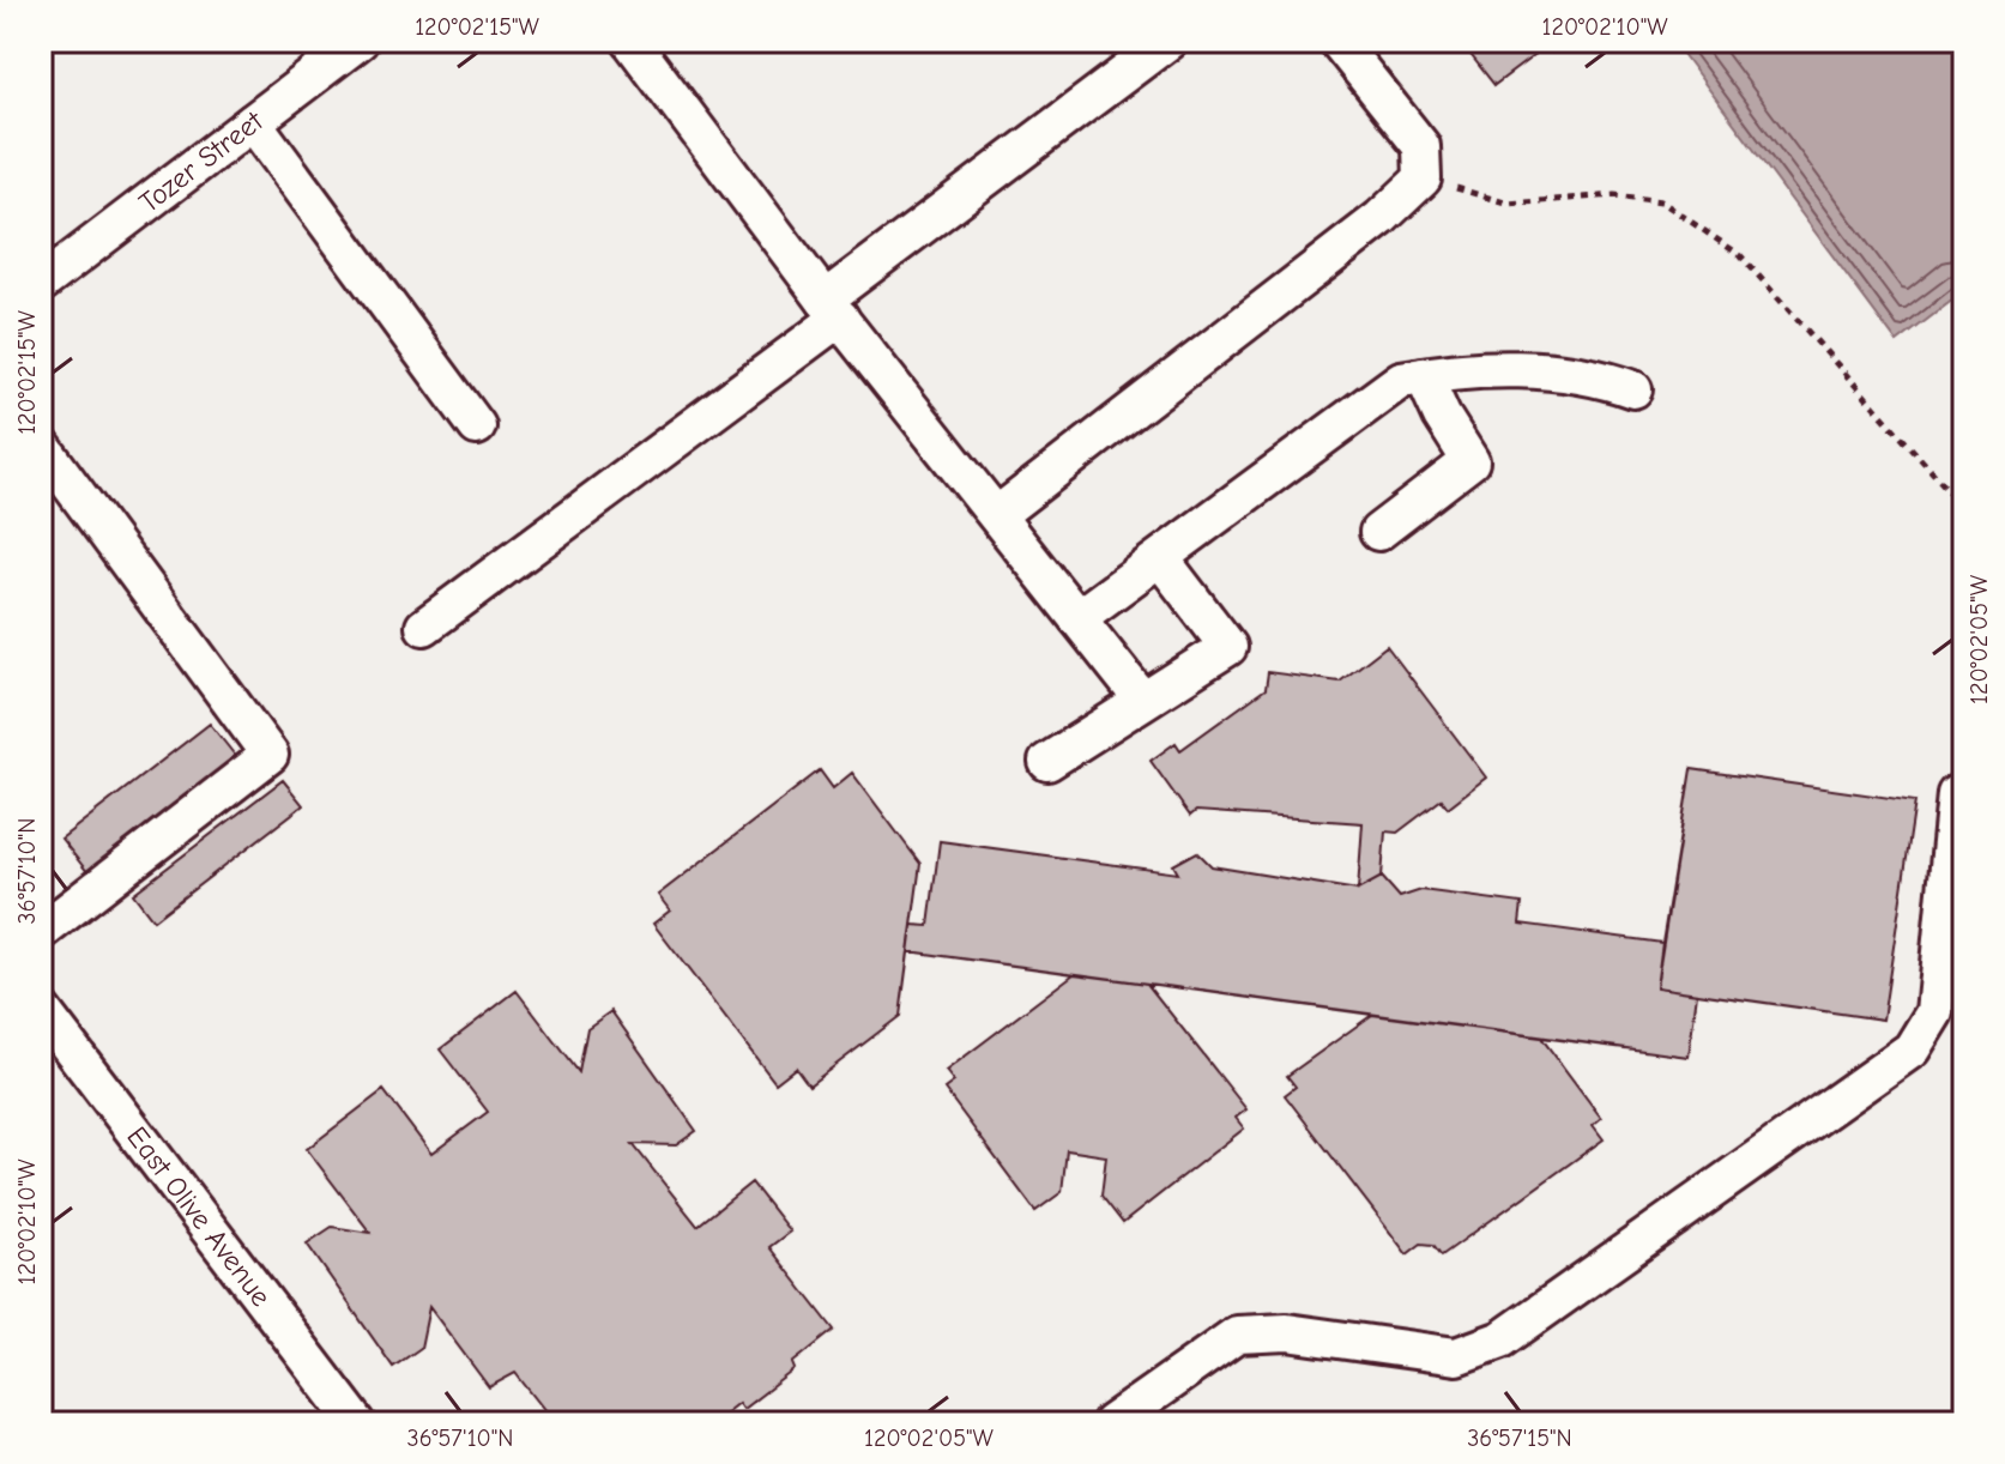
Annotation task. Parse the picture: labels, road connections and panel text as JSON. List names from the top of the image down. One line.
{"streets":{"street":["Tozer Street","East Olive Avenue"]},"coordinates":["120°02'15\"W","120°02'10\"W","120°02'05\"W","36°57'10\"N","36°57'15\"N"]}
